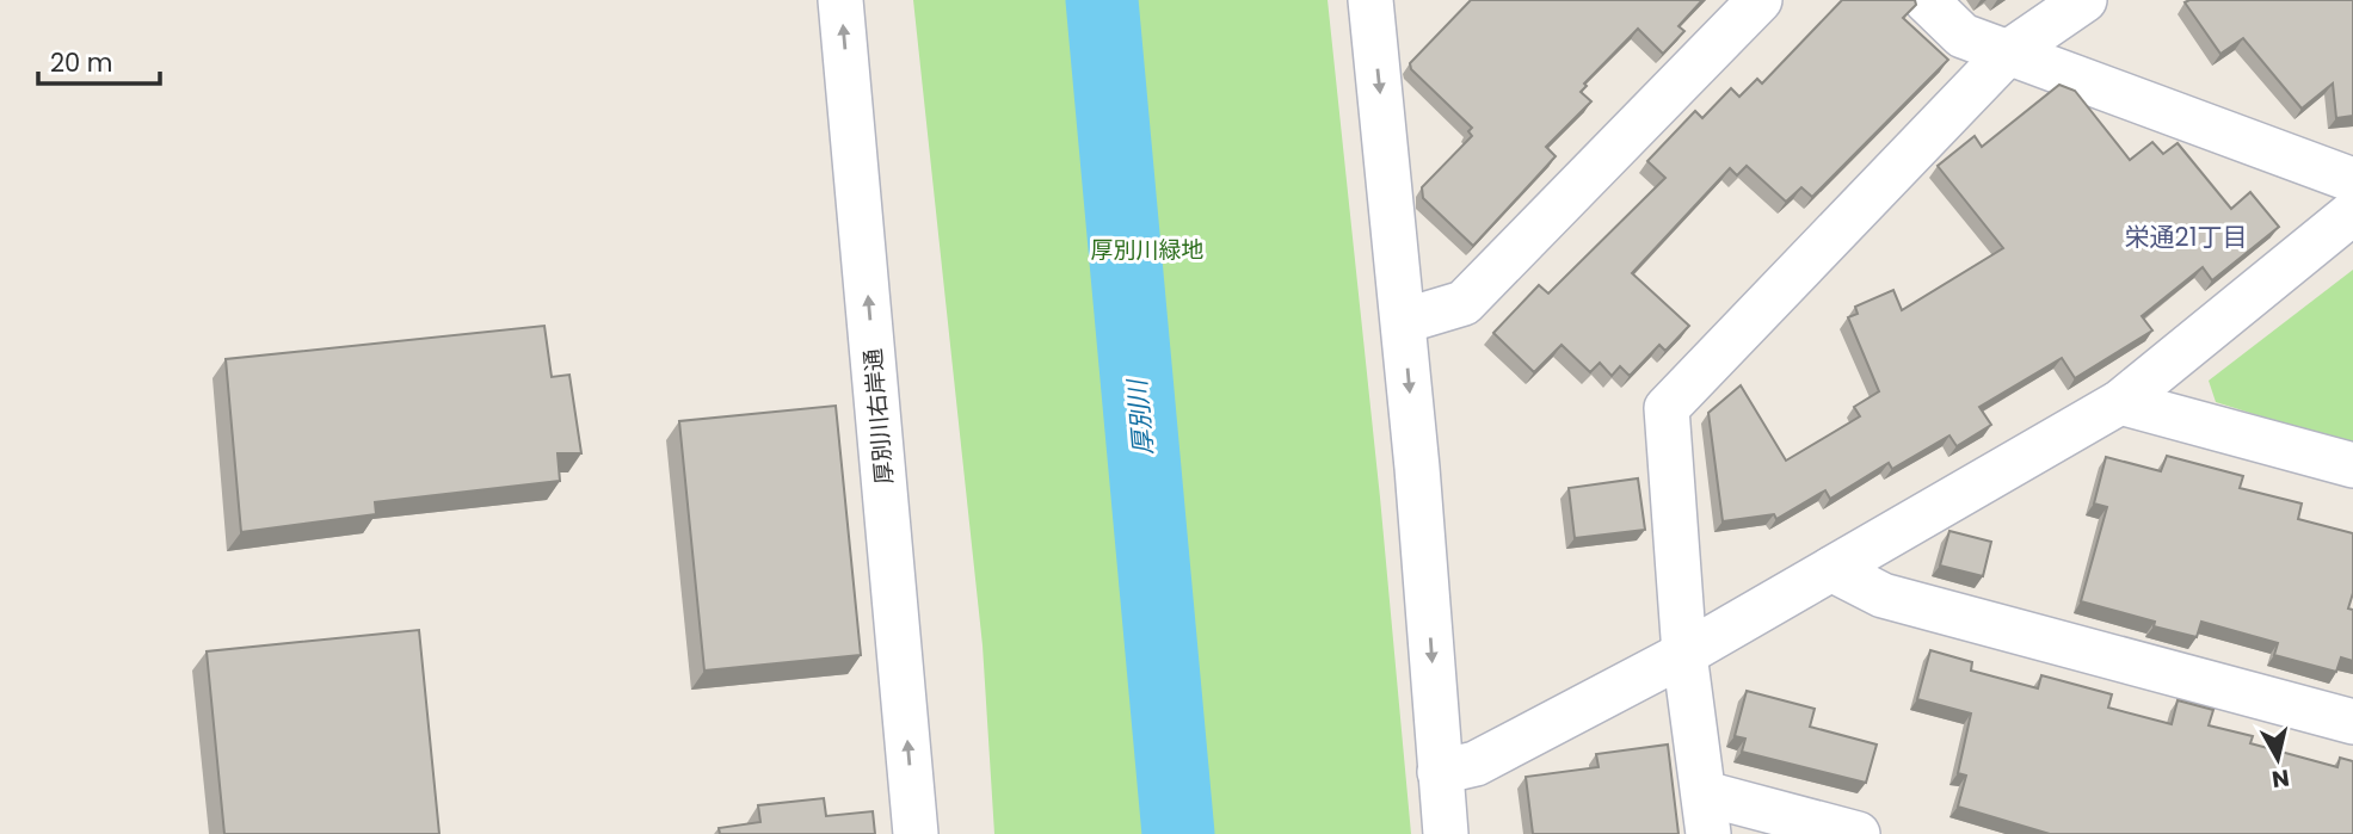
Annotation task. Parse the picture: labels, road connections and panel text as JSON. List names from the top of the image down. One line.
{"streets":{"street":["厚別川右岸通"]},"one_way":["厚別川右岸通"],"districts":["栄通21丁目"],"water":["厚別川"],"parks":["厚別川緑地"],"scale_bar":"20 m","north":"bottom"}
